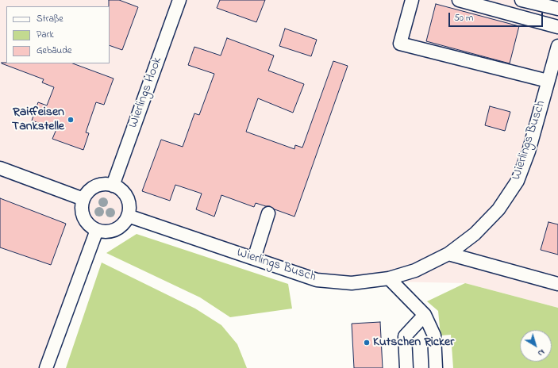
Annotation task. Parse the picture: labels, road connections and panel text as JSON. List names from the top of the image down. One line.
{"streets":{"street":["Wierlings Hook","Wierlings Busch"]},"crossings":[["Wierlings Hook","Wierlings Busch"]],"places":["Raiffeisen Tankstelle","Kutschen Ricker"],"legend":["Straße","Park","Gebäude"],"scale_bar":"50 m","north":"bottom right"}
